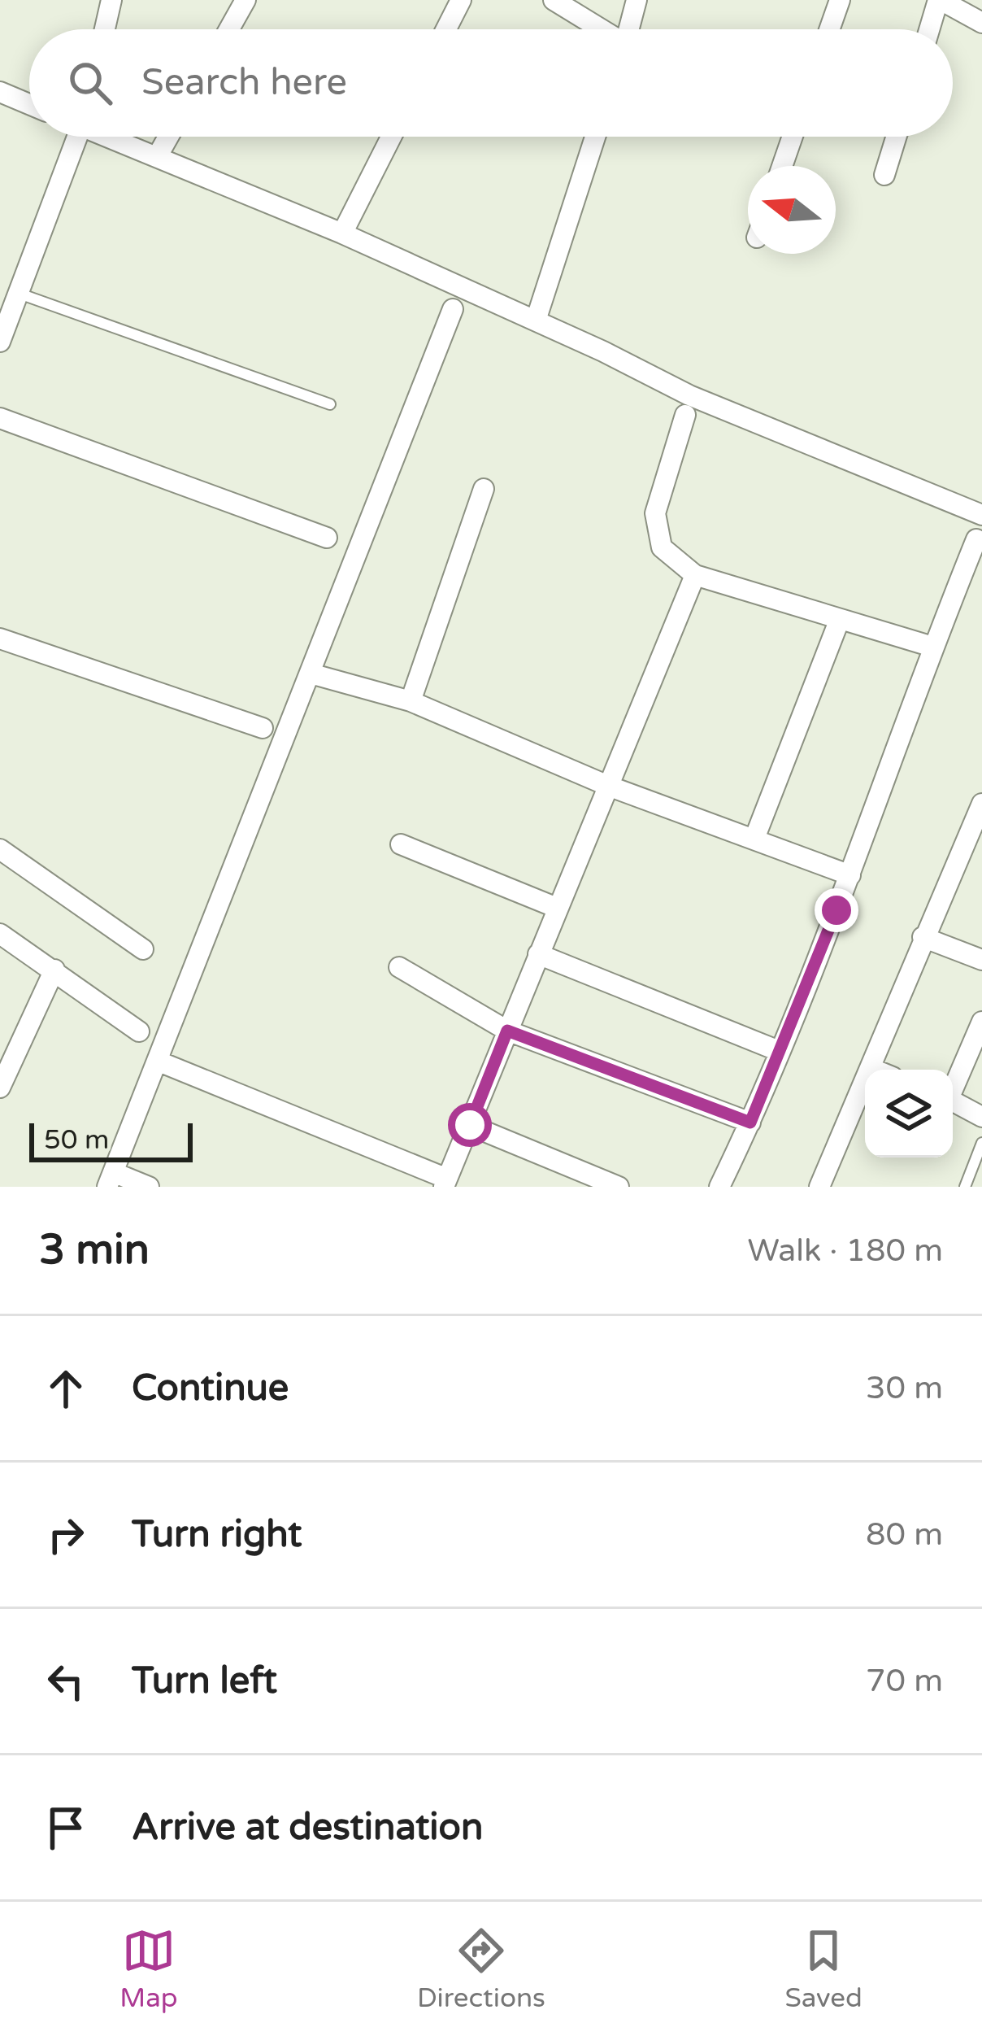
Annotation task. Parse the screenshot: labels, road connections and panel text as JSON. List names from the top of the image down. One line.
{"scale_bar":"50 m","north":"left","page":{"search":"Search here","scale":"50 m","heading":["3 min","Walk · 180 m"],"list":[["Continue","30 m"],["Turn right","80 m"],["Turn left","70 m"],"Arrive at destination"],"nav":["Map","Directions","Saved"]}}
